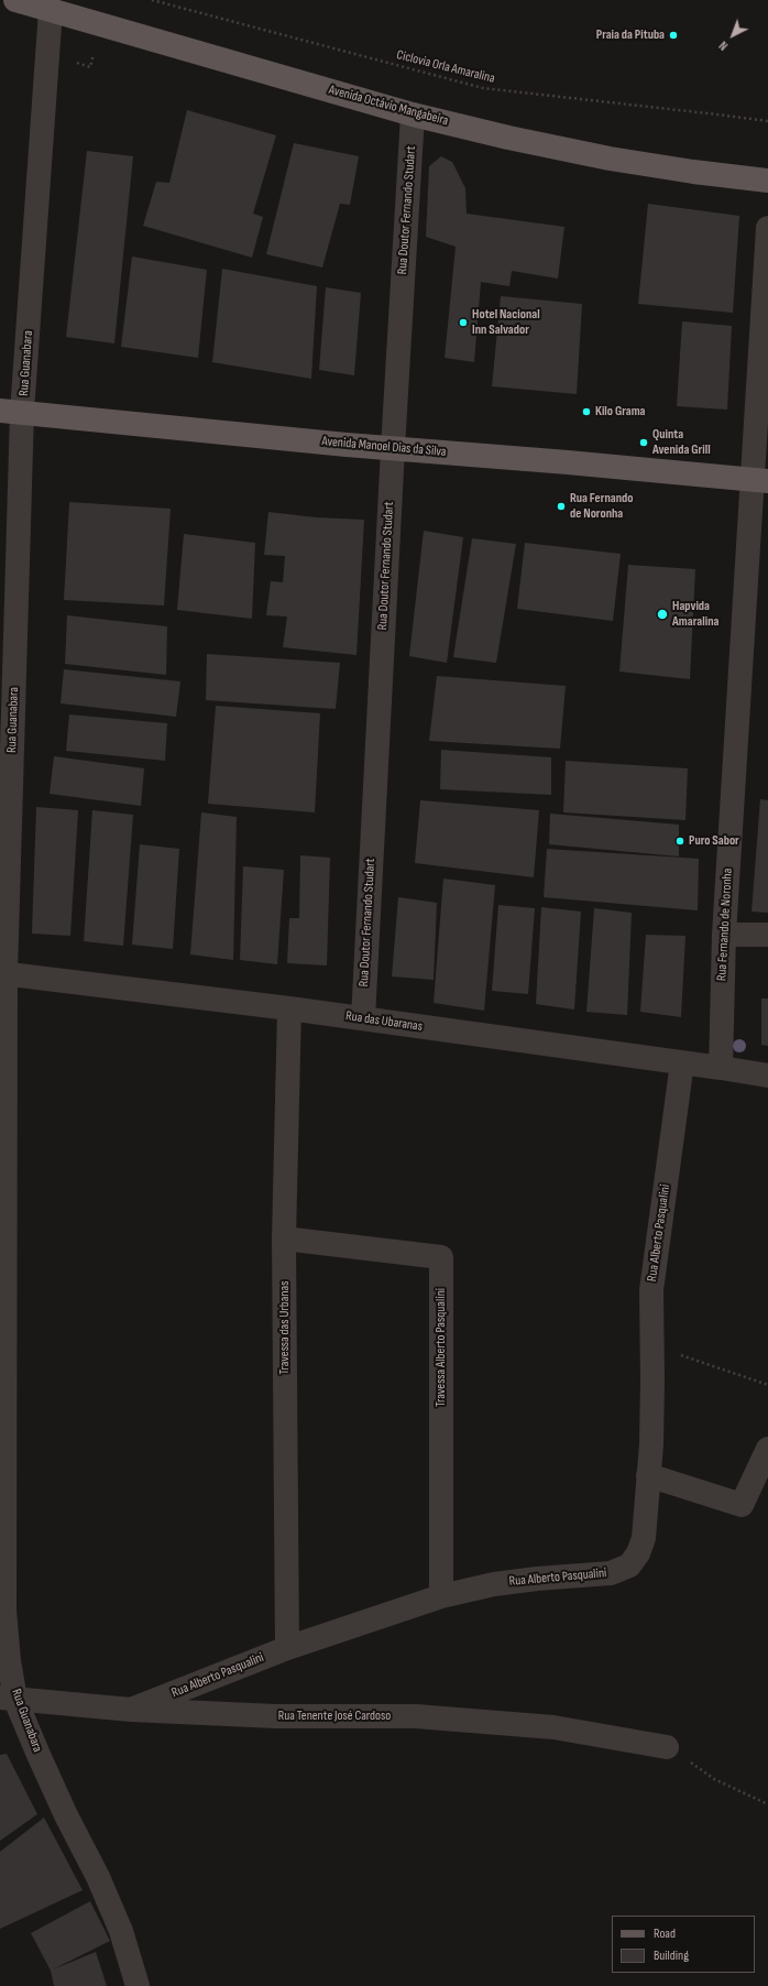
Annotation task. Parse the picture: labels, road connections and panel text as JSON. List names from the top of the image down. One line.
{"streets":{"main road":["Avenida Octávio Mangabeira","Avenida Manoel Dias da Silva"],"street":["Rua Doutor Fernando Studart","Rua Guanabara","Rua Fernando de Noronha","Rua das Ubaranas","Rua Alberto Pasqualini","Travessa das Urbanas","Travessa Alberto Pasqualini","Rua Tenente José Cardoso"],"path":["Ciclovia Orla Amaralina"]},"crossings":[["Avenida Octávio Mangabeira","Rua Doutor Fernando Studart"],["Avenida Octávio Mangabeira","Rua Guanabara"],["Rua Doutor Fernando Studart","Avenida Manoel Dias da Silva"],["Rua Doutor Fernando Studart","Rua das Ubaranas"],["Rua Guanabara","Avenida Manoel Dias da Silva"],["Rua Guanabara","Rua das Ubaranas"],["Rua Guanabara","Rua Tenente José Cardoso"],["Avenida Manoel Dias da Silva","Rua Fernando de Noronha"],["Rua Fernando de Noronha","Rua das Ubaranas"],["Rua das Ubaranas","Rua Alberto Pasqualini"],["Rua das Ubaranas","Travessa das Urbanas"],["Rua Alberto Pasqualini","Travessa das Urbanas"],["Rua Alberto Pasqualini","Travessa Alberto Pasqualini"],["Rua Alberto Pasqualini","Rua Tenente José Cardoso"],["Travessa das Urbanas","Travessa Alberto Pasqualini"]],"places":["Praia da Pituba","Hotel Nacional Inn Salvador","Kilo Grama","Quinta Avenida Grill","Rua Fernando de Noronha","Hapvida Amaralina","Puro Sabor"],"legend":["Road","Building"],"north":"bottom left"}
